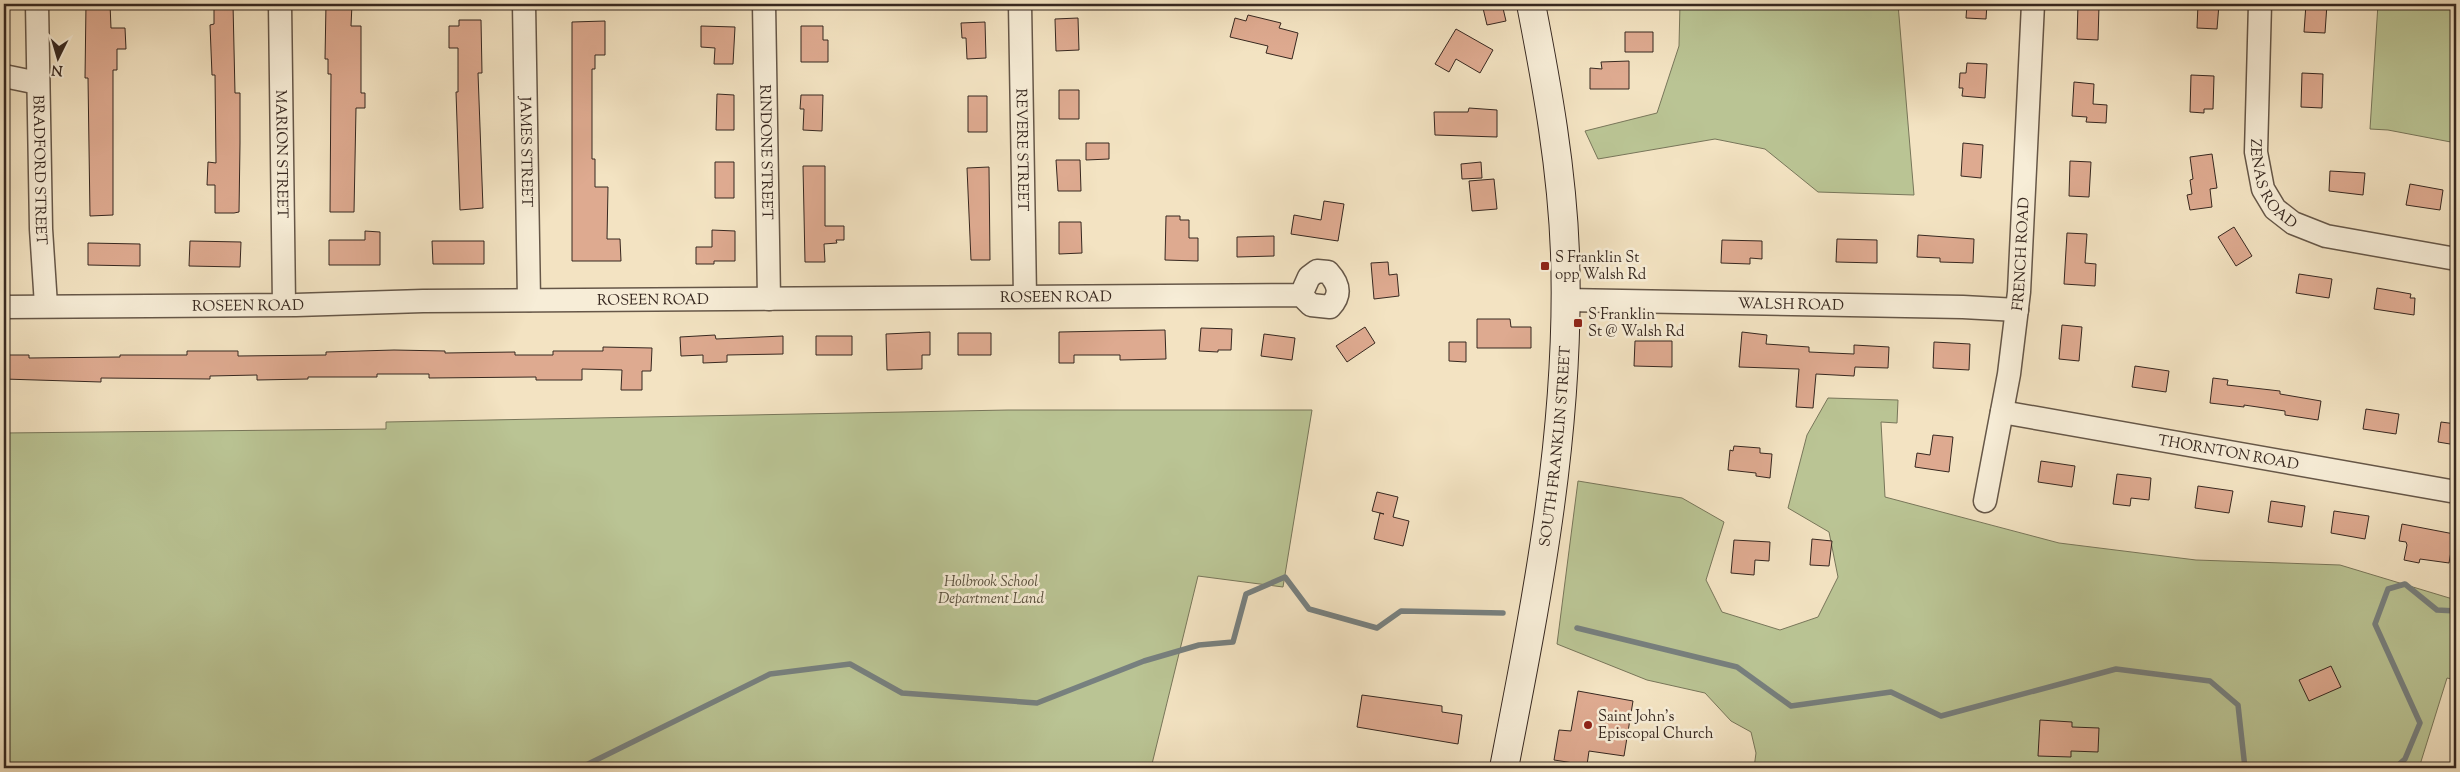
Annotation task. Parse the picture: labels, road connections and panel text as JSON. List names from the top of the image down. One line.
{"streets":{"main road":["SOUTH FRANKLIN STREET"],"street":["REVERE STREET","RINDONE STREET","JAMES STREET","MARION STREET","BRADFORD STREET","ZENAS ROAD","FRENCH ROAD","ROSEEN ROAD","WALSH ROAD","THORNTON ROAD"]},"crossings":[["REVERE STREET","ROSEEN ROAD"],["RINDONE STREET","ROSEEN ROAD"],["JAMES STREET","ROSEEN ROAD"],["MARION STREET","ROSEEN ROAD"],["BRADFORD STREET","ROSEEN ROAD"],["FRENCH ROAD","WALSH ROAD"],["FRENCH ROAD","THORNTON ROAD"],["WALSH ROAD","SOUTH FRANKLIN STREET"]],"parks":["Holbrook School Department Land"],"places":{"transit":["S Franklin St opp Walsh Rd","S Franklin St @ Walsh Rd"],"other":["Saint John's Episcopal Church"]},"north":"bottom"}
